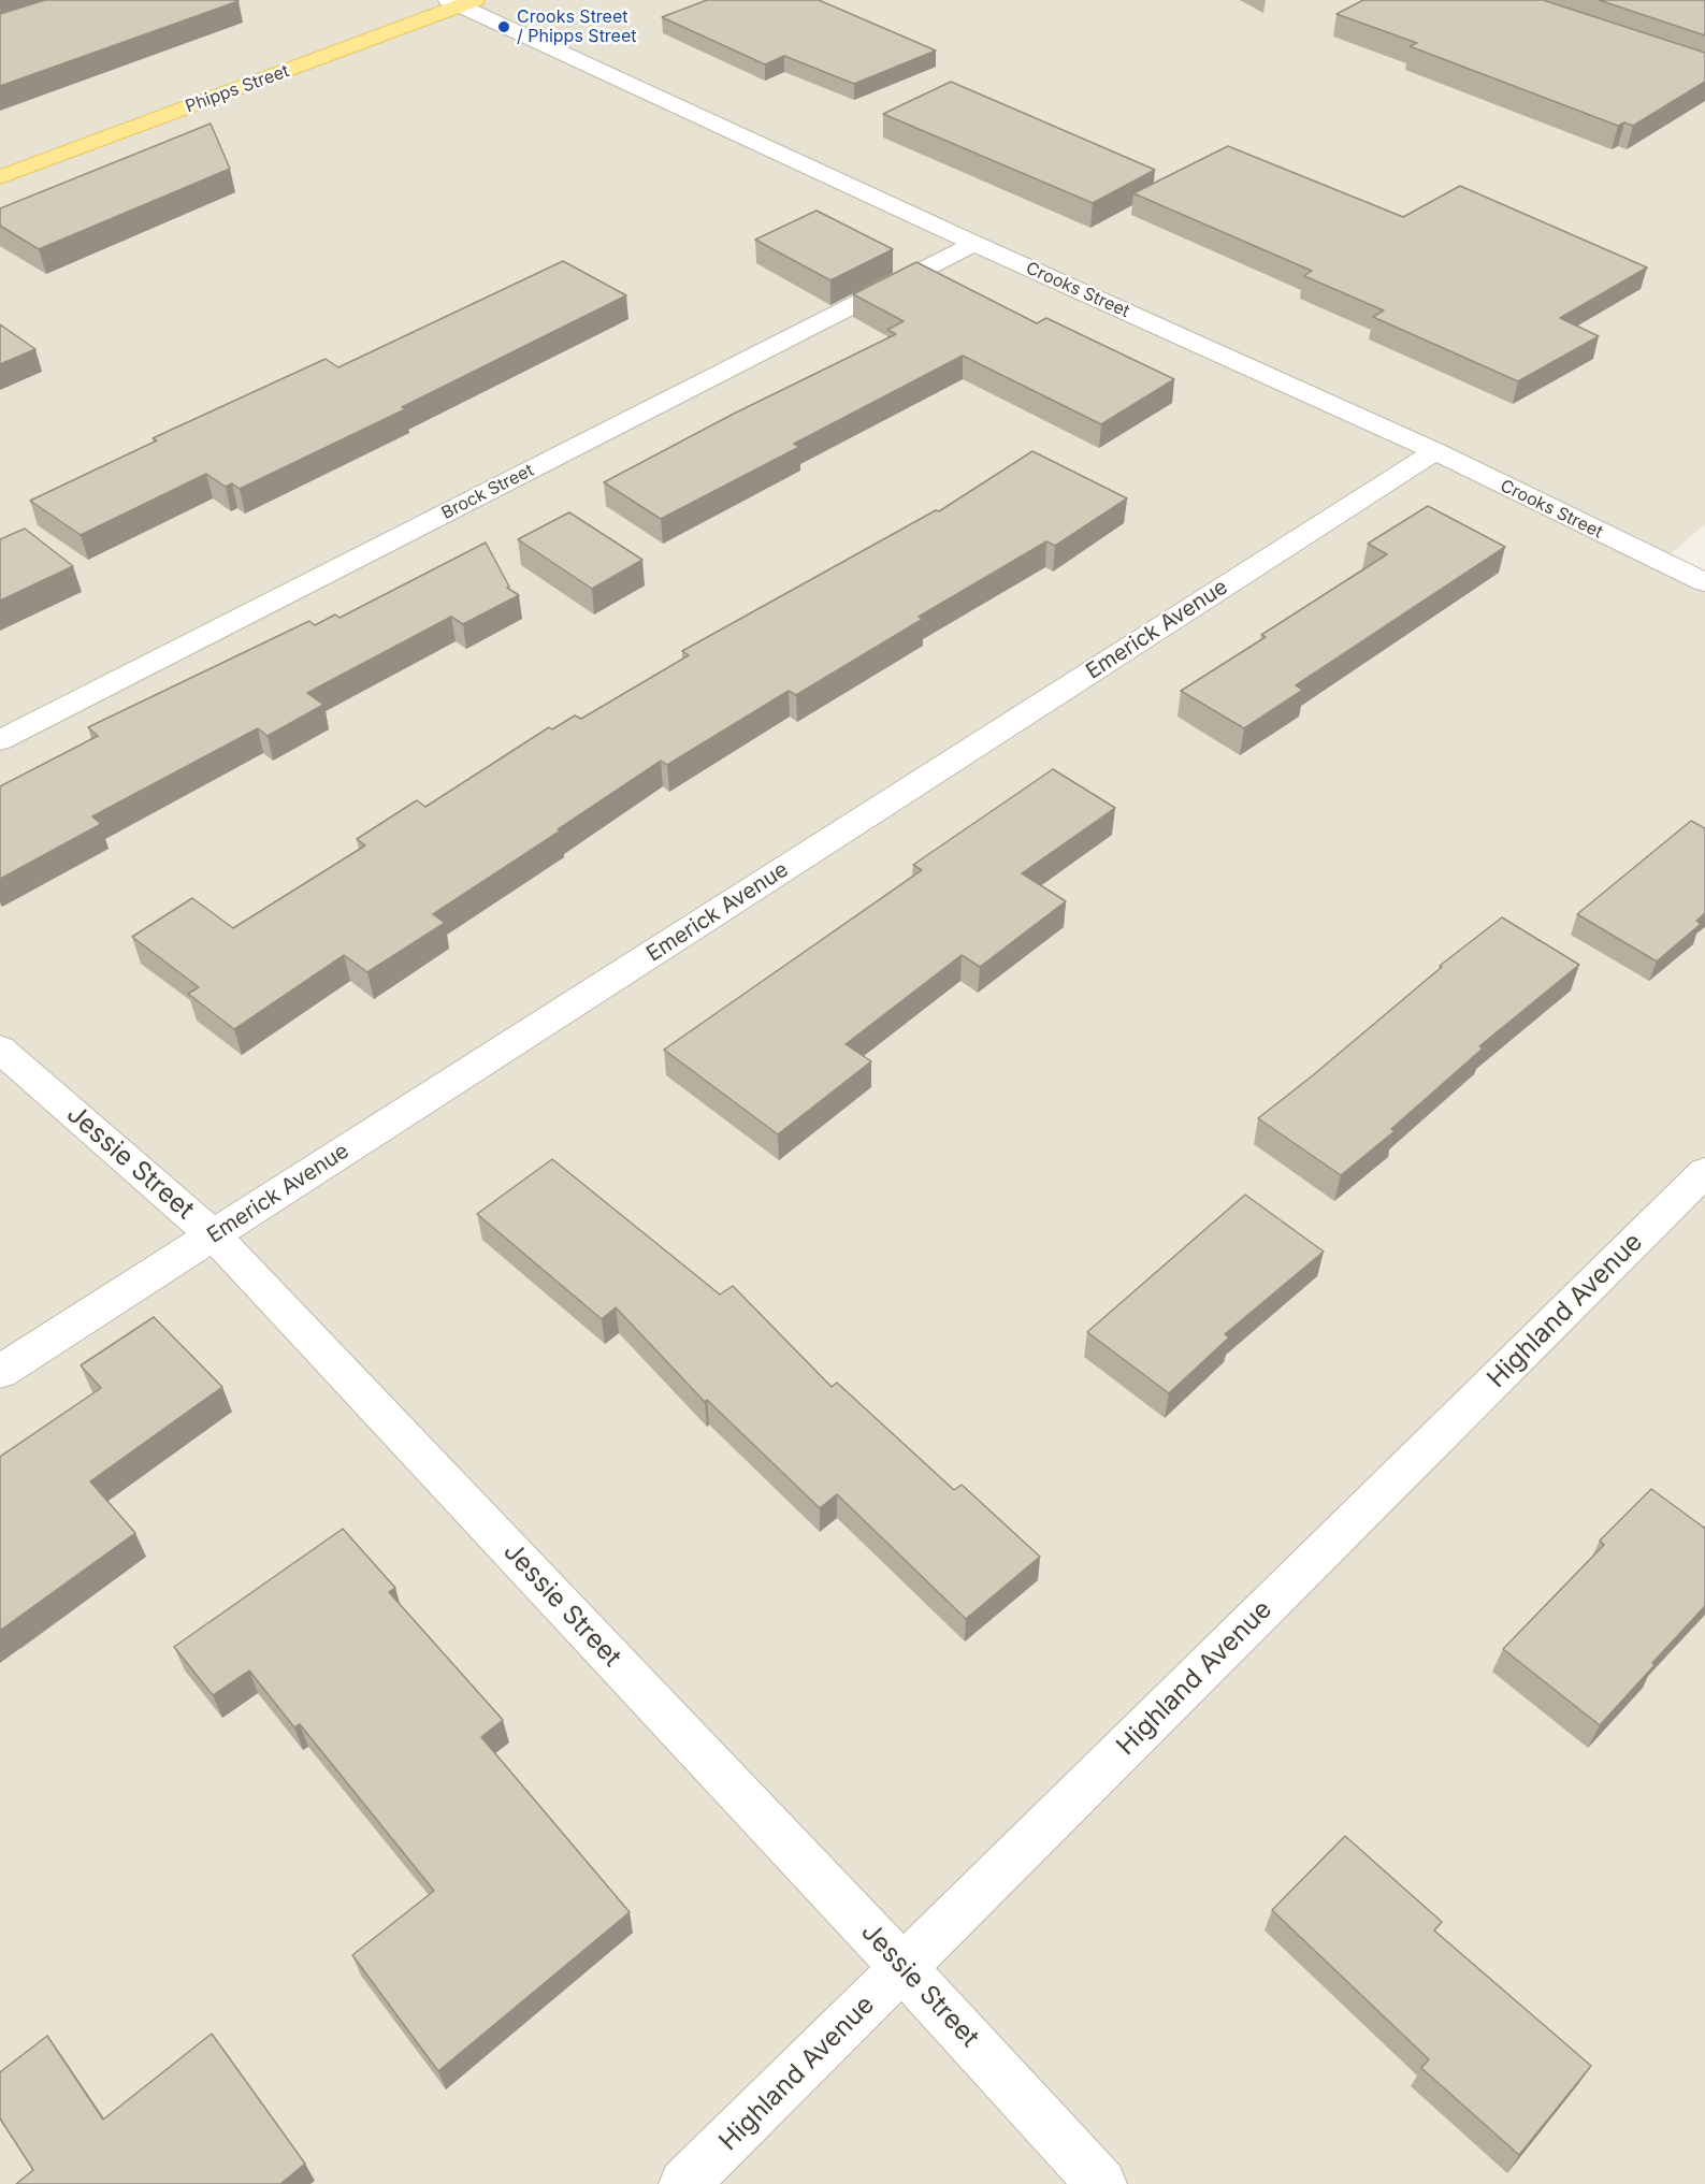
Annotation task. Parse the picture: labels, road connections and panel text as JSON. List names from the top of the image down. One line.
{"streets":{"main road":["Phipps Street"],"street":["Crooks Street","Brock Street","Emerick Avenue","Jessie Street","Highland Avenue"]},"crossings":[["Phipps Street","Crooks Street"],["Crooks Street","Brock Street"],["Crooks Street","Emerick Avenue"],["Emerick Avenue","Jessie Street"],["Jessie Street","Highland Avenue"]],"places":["Crooks Street / Phipps Street"]}
